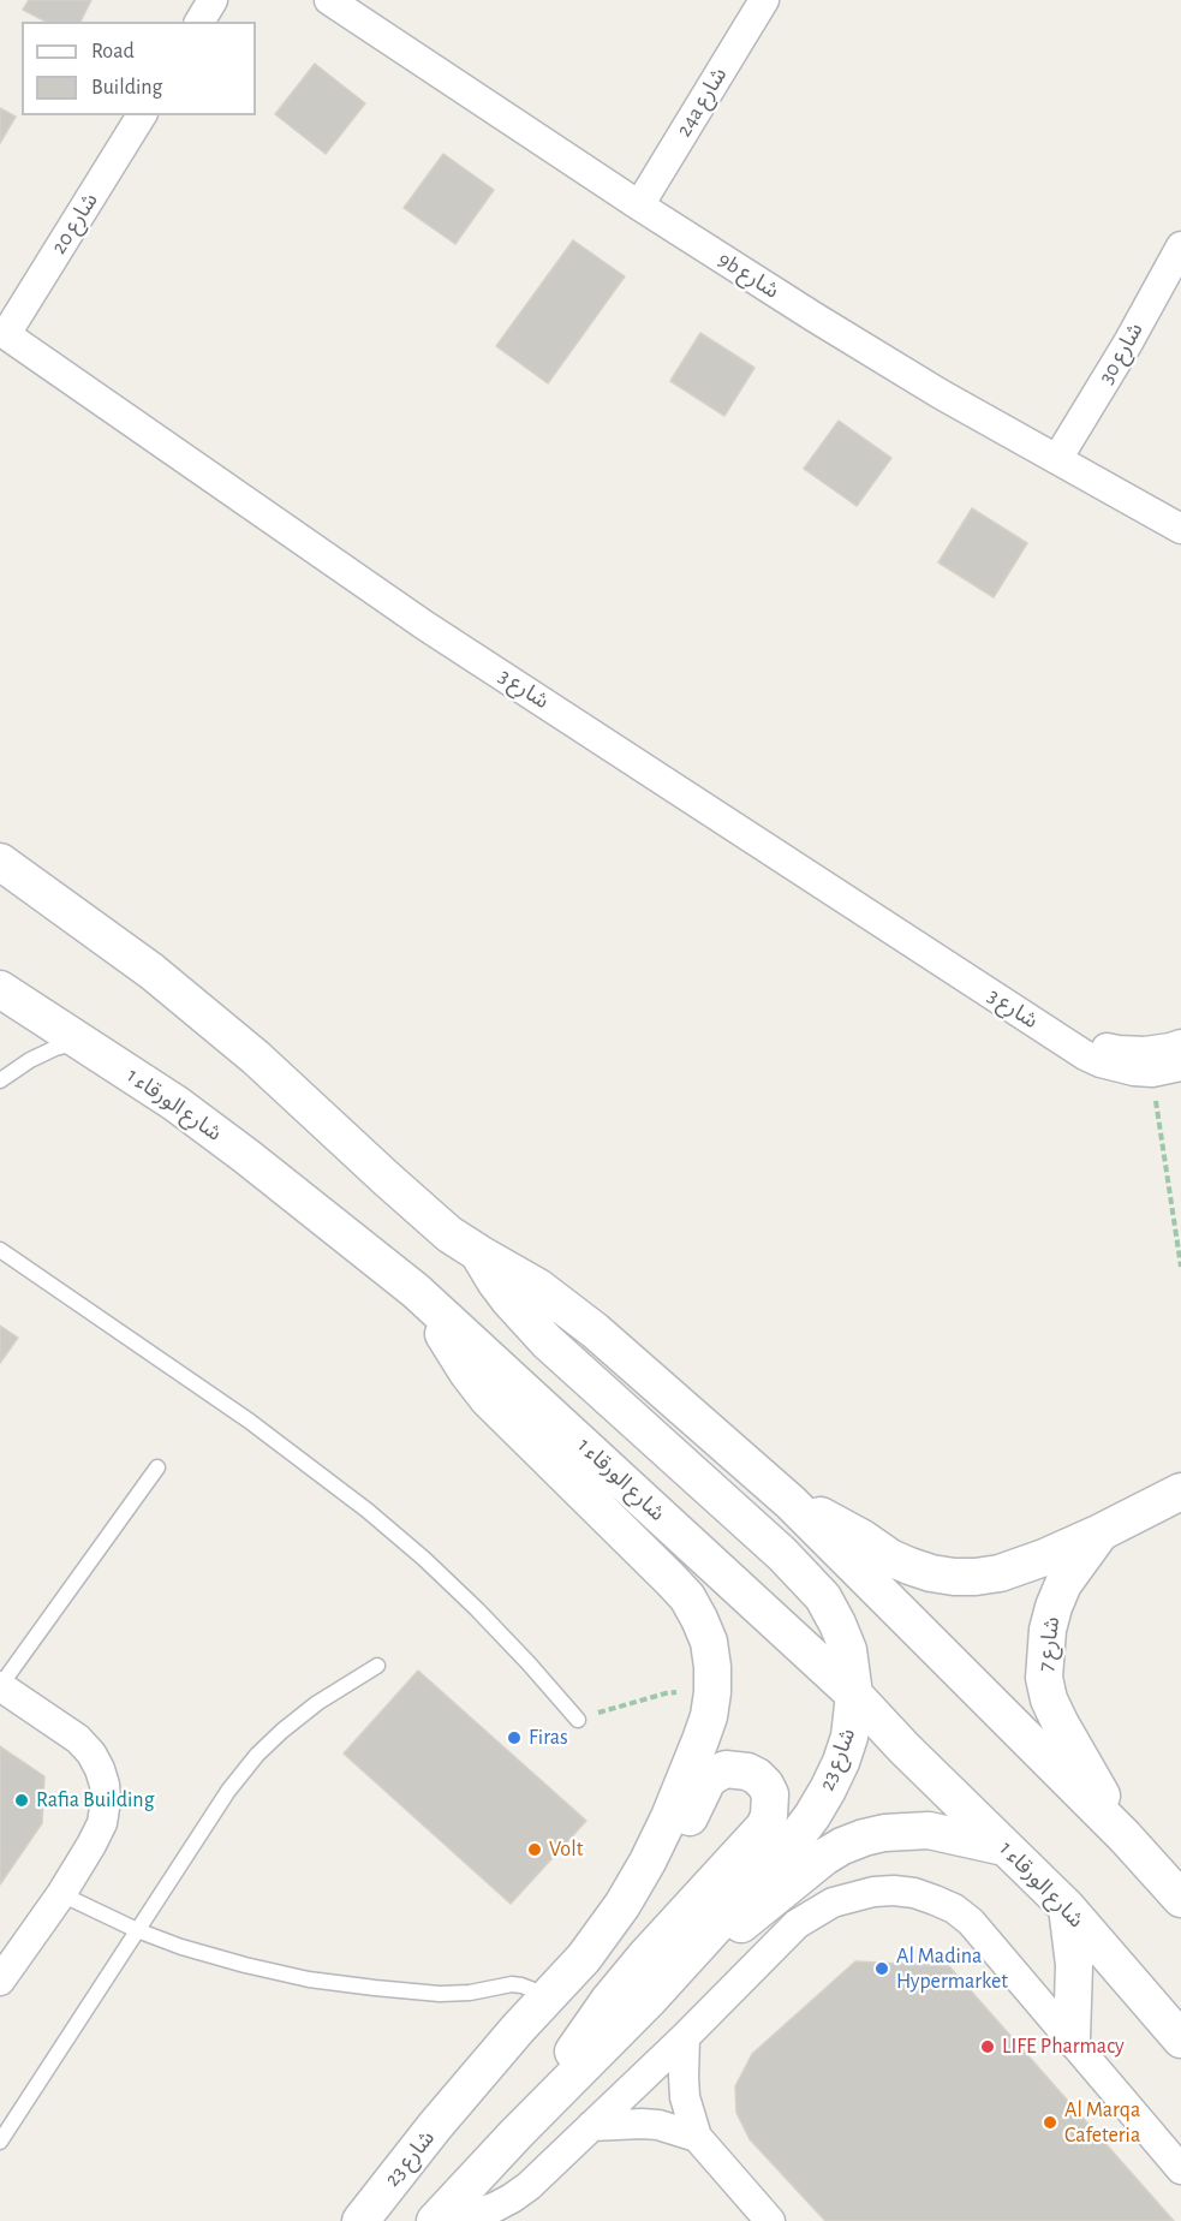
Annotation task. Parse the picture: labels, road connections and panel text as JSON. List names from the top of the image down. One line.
{"streets":{"street":["24a شارع","شارع 20","9b شارع","شارع 30","شارع 3","شارع الورقاء 1","شارع 7","شارع 23"]},"crossings":[["24a شارع","9b شارع"],["شارع 20","شارع 3"],["9b شارع","شارع 30"],["شارع الورقاء 1","شارع 23"]],"places":["Firas","Rafia Building","Volt","Al Madina Hypermarket","LIFE Pharmacy","Al Marqa Cafeteria"],"legend":["Road","Building"]}
